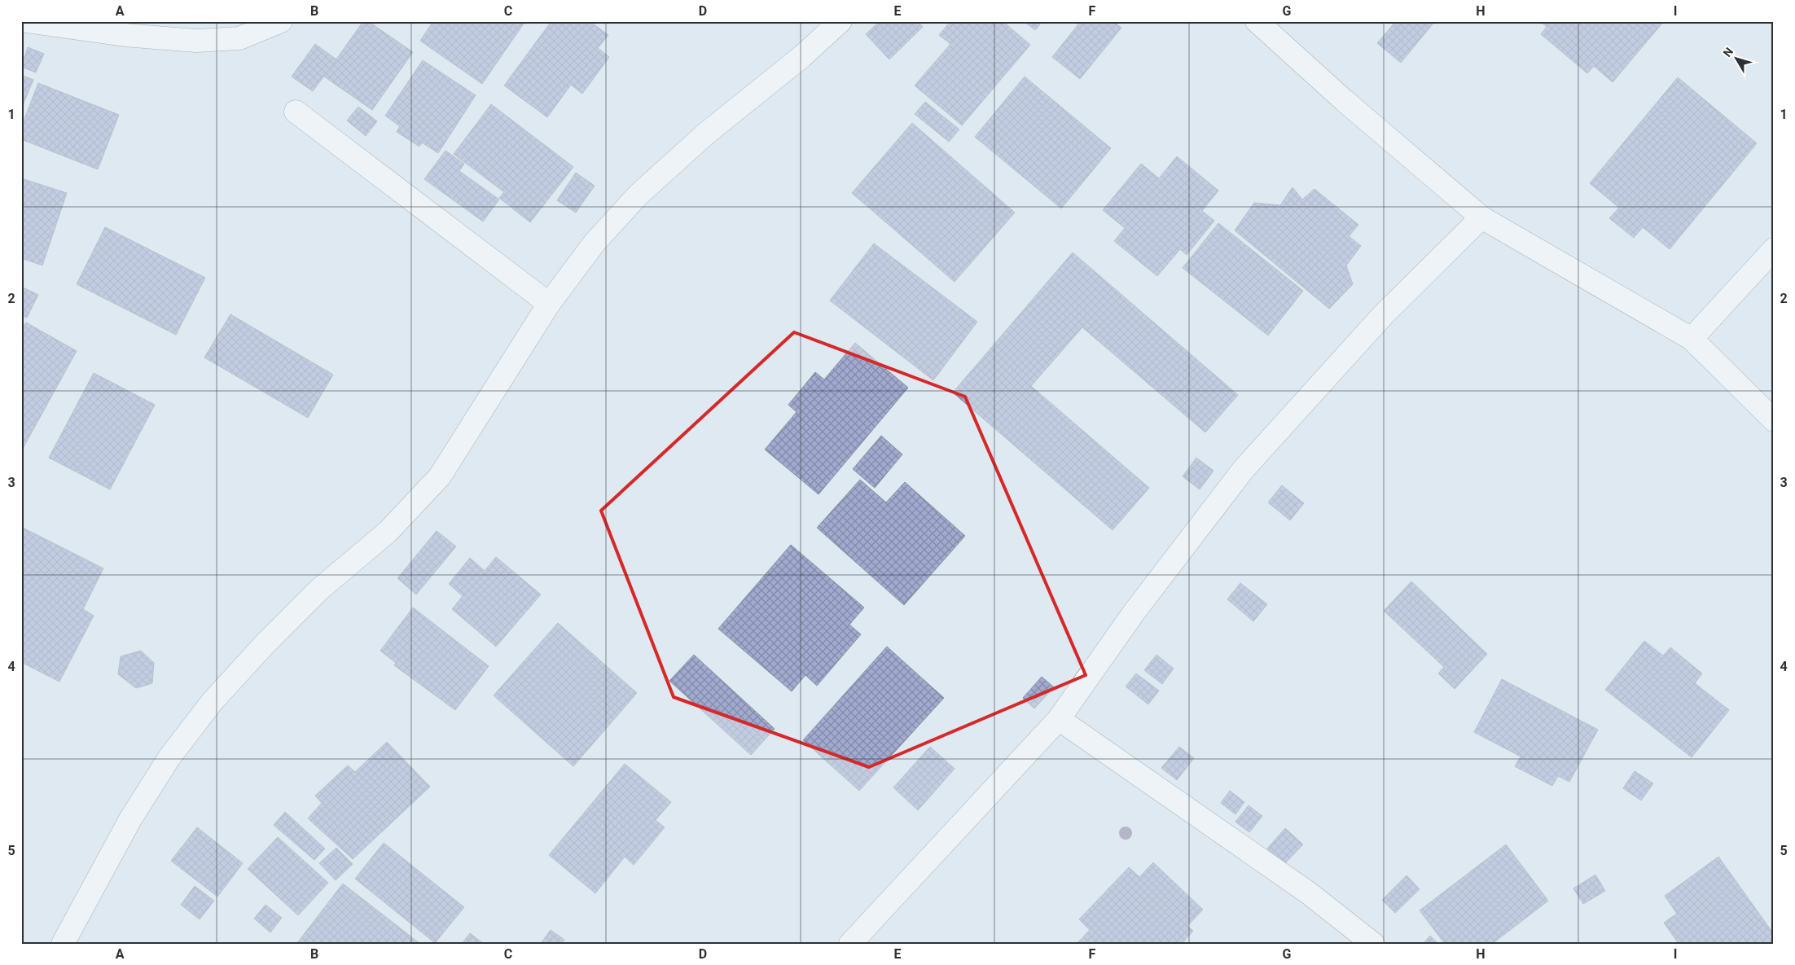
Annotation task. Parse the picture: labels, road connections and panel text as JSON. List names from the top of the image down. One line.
{"north":"top left","grid":{"columns":["A","B","C","D","E","F","G","H","I"],"rows":["1","2","3","4","5"]}}
